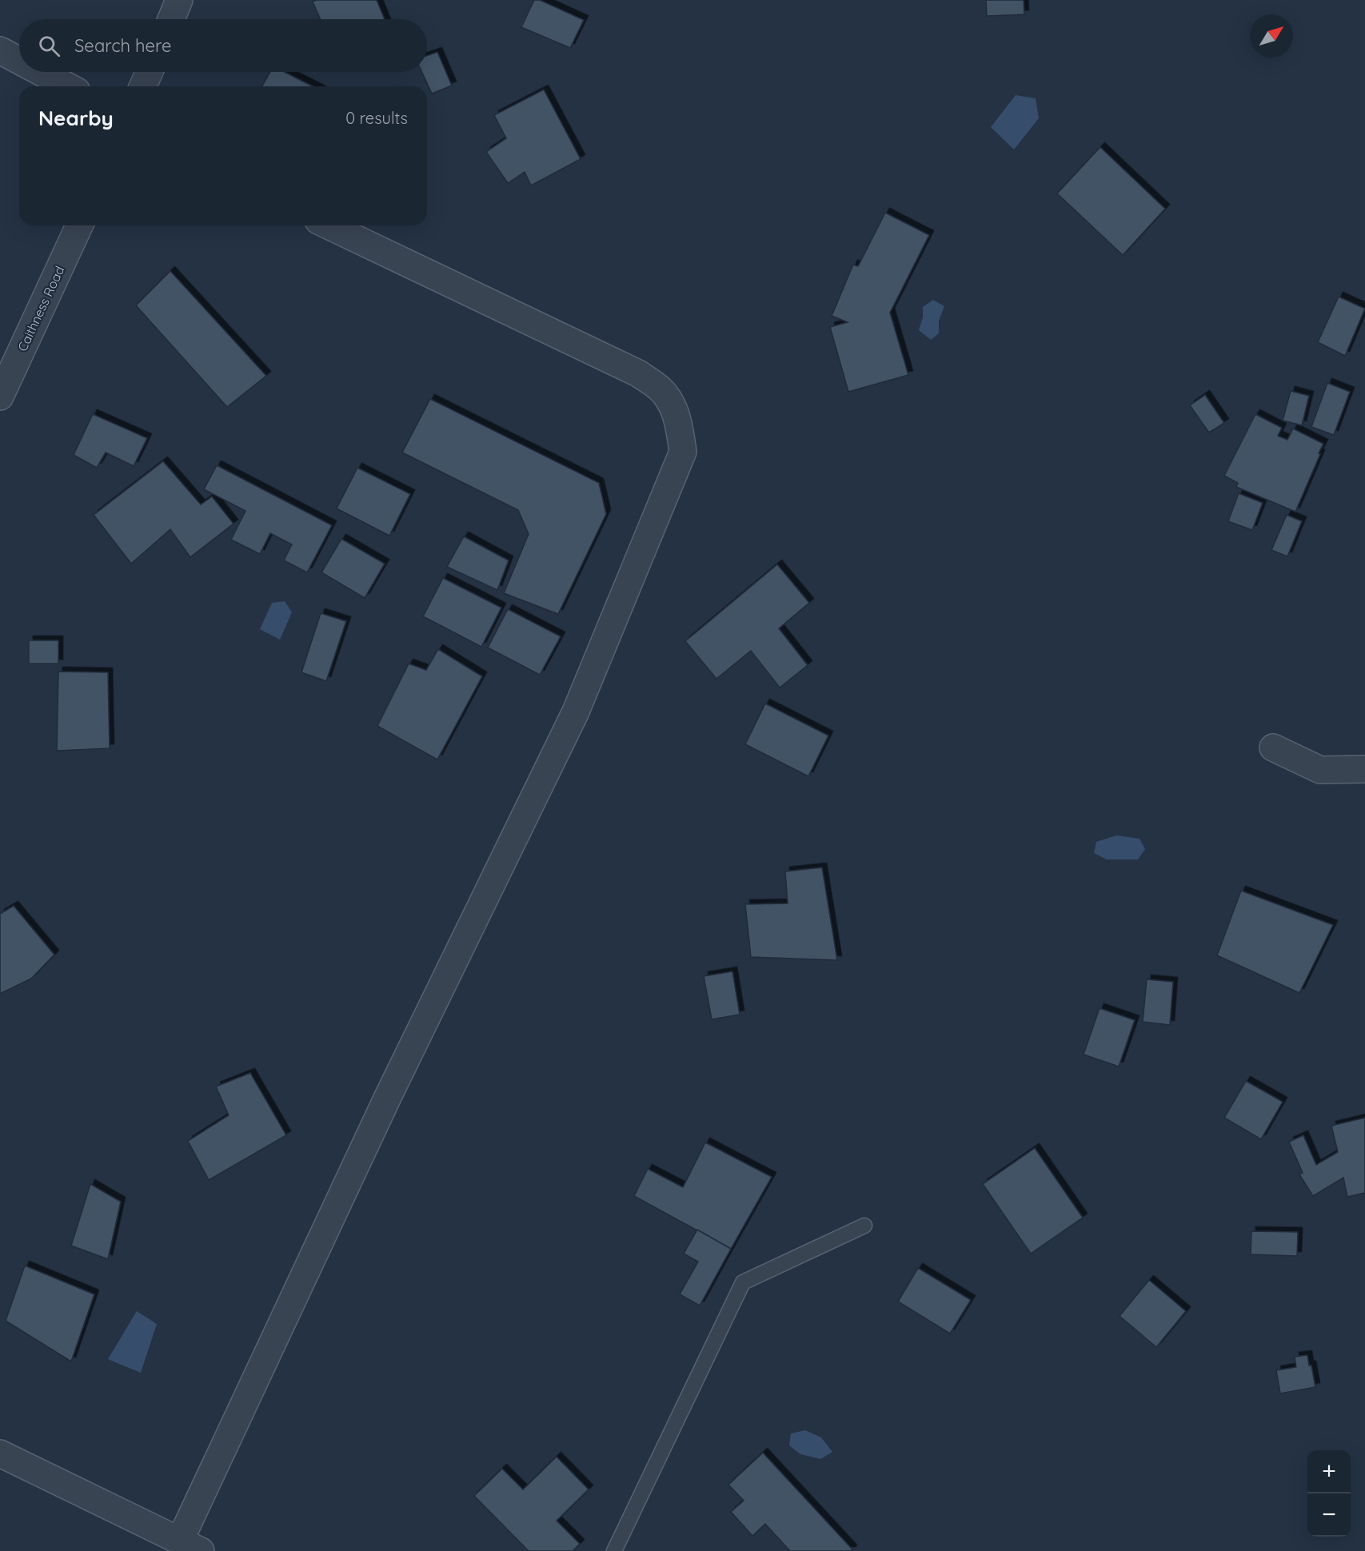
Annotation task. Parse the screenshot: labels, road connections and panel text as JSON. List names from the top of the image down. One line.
{"streets":{"street":["Caithness Road"]},"north":"top right","page":{"search":"Search here","heading":["Nearby","0 results"],"map_buttons":["+","−"]}}
